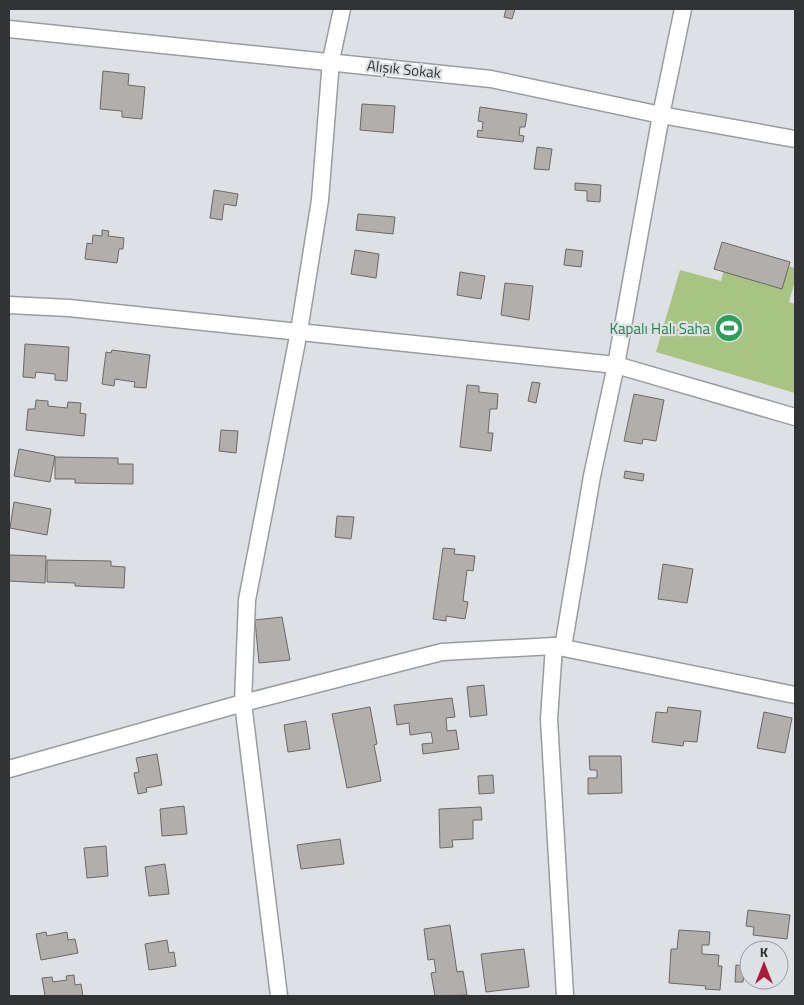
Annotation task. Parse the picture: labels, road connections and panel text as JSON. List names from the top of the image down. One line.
{"streets":{"street":["Alışık Sokak"]},"places":{"sports":["Kapalı Halı Saha"]},"north":"top"}
